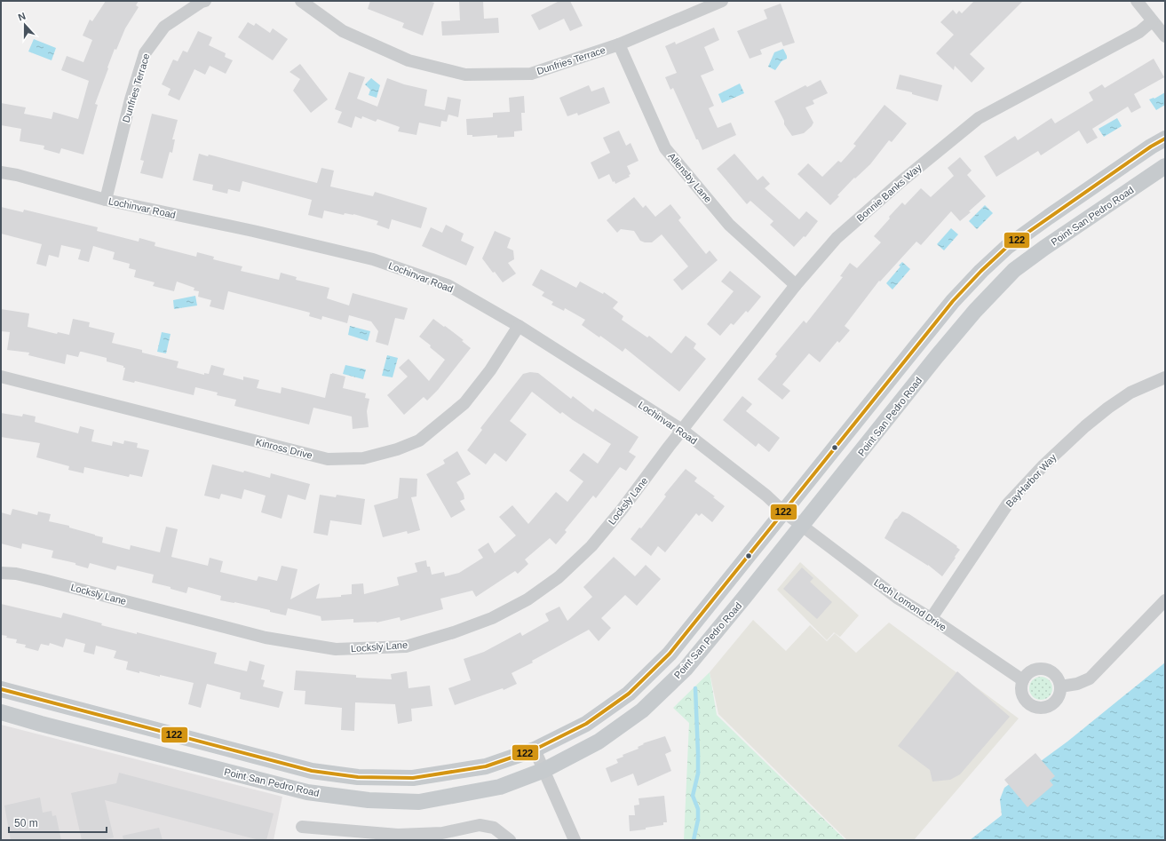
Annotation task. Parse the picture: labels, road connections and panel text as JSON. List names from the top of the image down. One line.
{"streets":{"main road":["Point San Pedro Road"],"street":["Dunfries Terrace","Allensby Lane","Bonnie Banks Way","Lochinvar Road","Kinross Drive","BayHarbor Way","Locksly Lane","Loch Lomond Drive"]},"crossings":[["Dunfries Terrace","Allensby Lane"],["Dunfries Terrace","Lochinvar Road"],["Allensby Lane","Bonnie Banks Way"],["Bonnie Banks Way","Lochinvar Road"],["Bonnie Banks Way","Locksly Lane"],["Lochinvar Road","Point San Pedro Road"],["Lochinvar Road","Kinross Drive"],["Lochinvar Road","Locksly Lane"],["Lochinvar Road","Loch Lomond Drive"],["Point San Pedro Road","Loch Lomond Drive"],["BayHarbor Way","Loch Lomond Drive"]],"lines":["transit line 122"],"scale_bar":"50 m","north":"top"}
